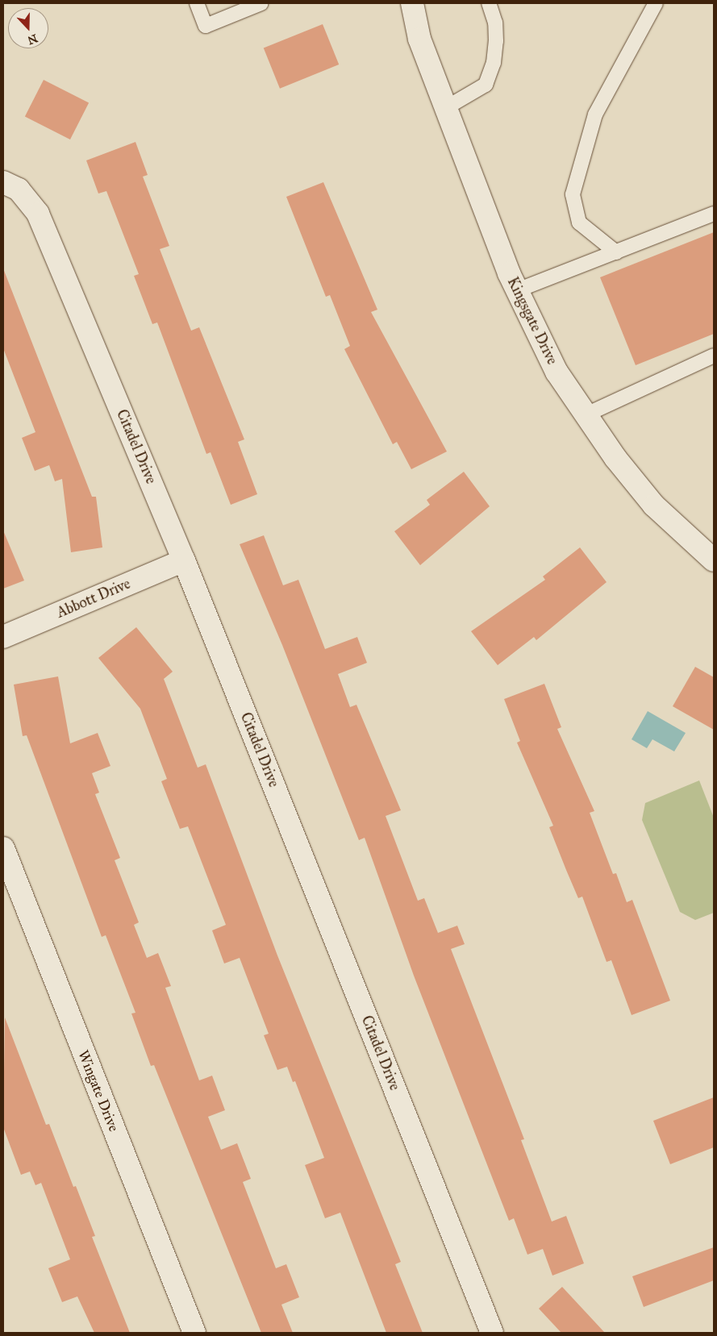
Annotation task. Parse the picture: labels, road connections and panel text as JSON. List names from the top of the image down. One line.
{"streets":{"street":["Kingsgate Drive","Citadel Drive","Abbott Drive","Wingate Drive"]},"crossings":[["Citadel Drive","Abbott Drive"]],"north":"bottom"}
